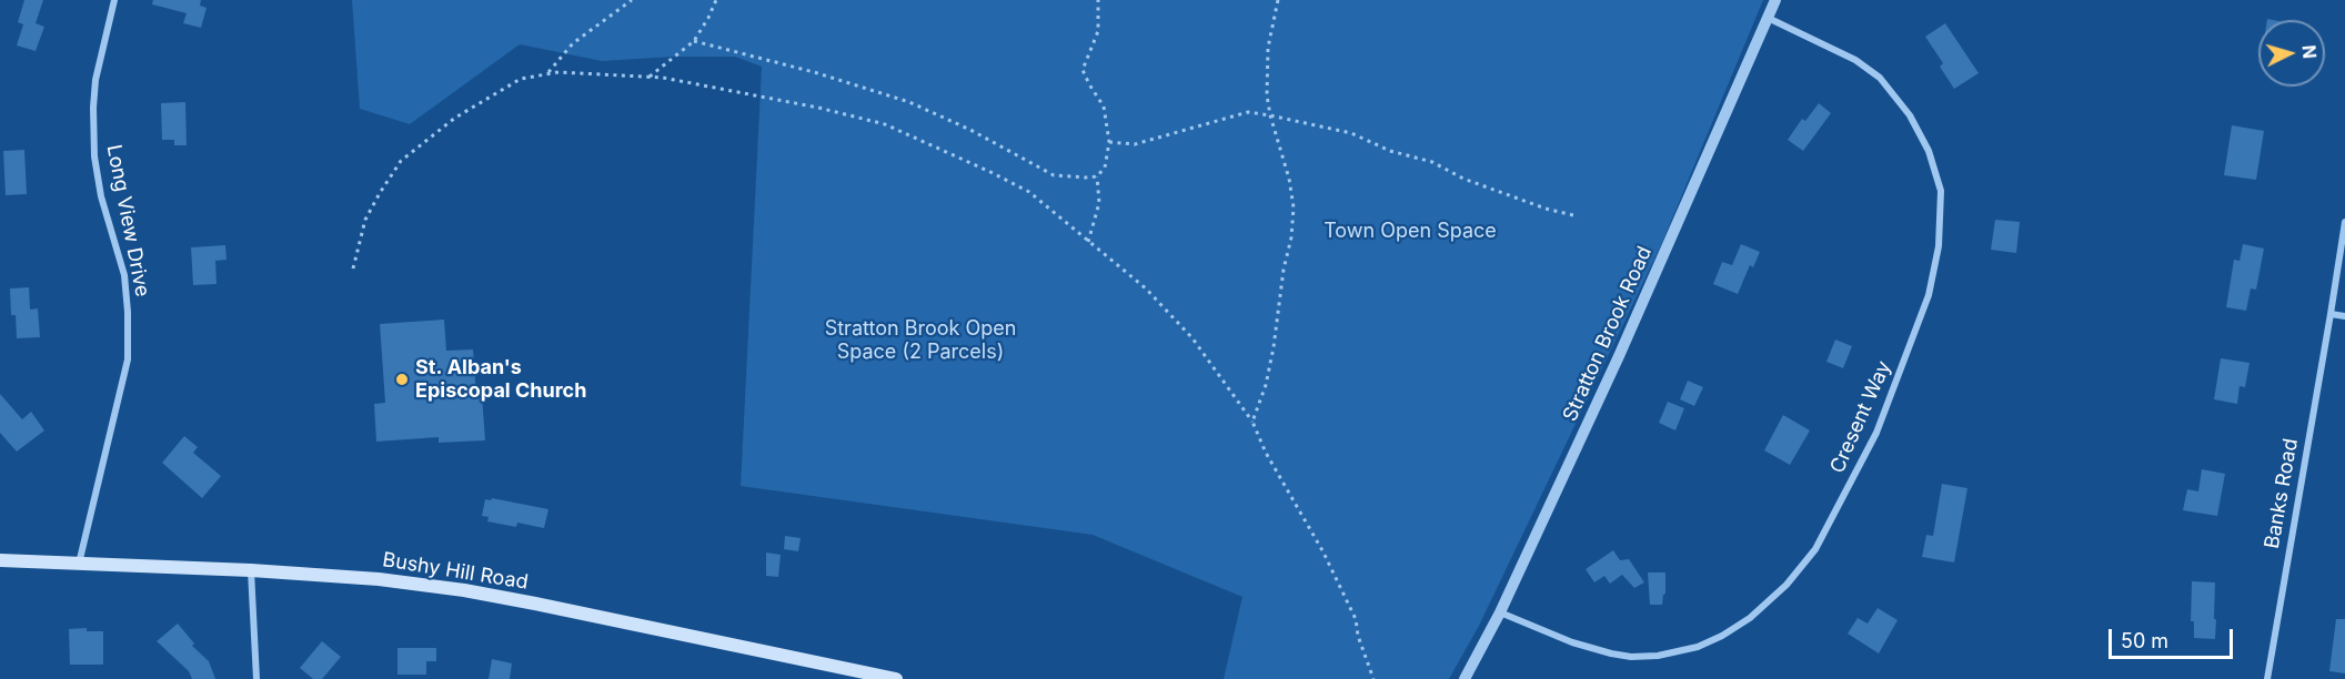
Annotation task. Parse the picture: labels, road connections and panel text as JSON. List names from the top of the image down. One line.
{"streets":{"main road":["Bushy Hill Road"],"street":["Long View Drive","Stratton Brook Road","Cresent Way","Banks Road"]},"crossings":[["Long View Drive","Bushy Hill Road"],["Stratton Brook Road","Cresent Way"]],"parks":["Town Open Space","Stratton Brook Open Space (2 Parcels)"],"places":["St. Alban's Episcopal Church"],"scale_bar":"50 m","north":"right"}
